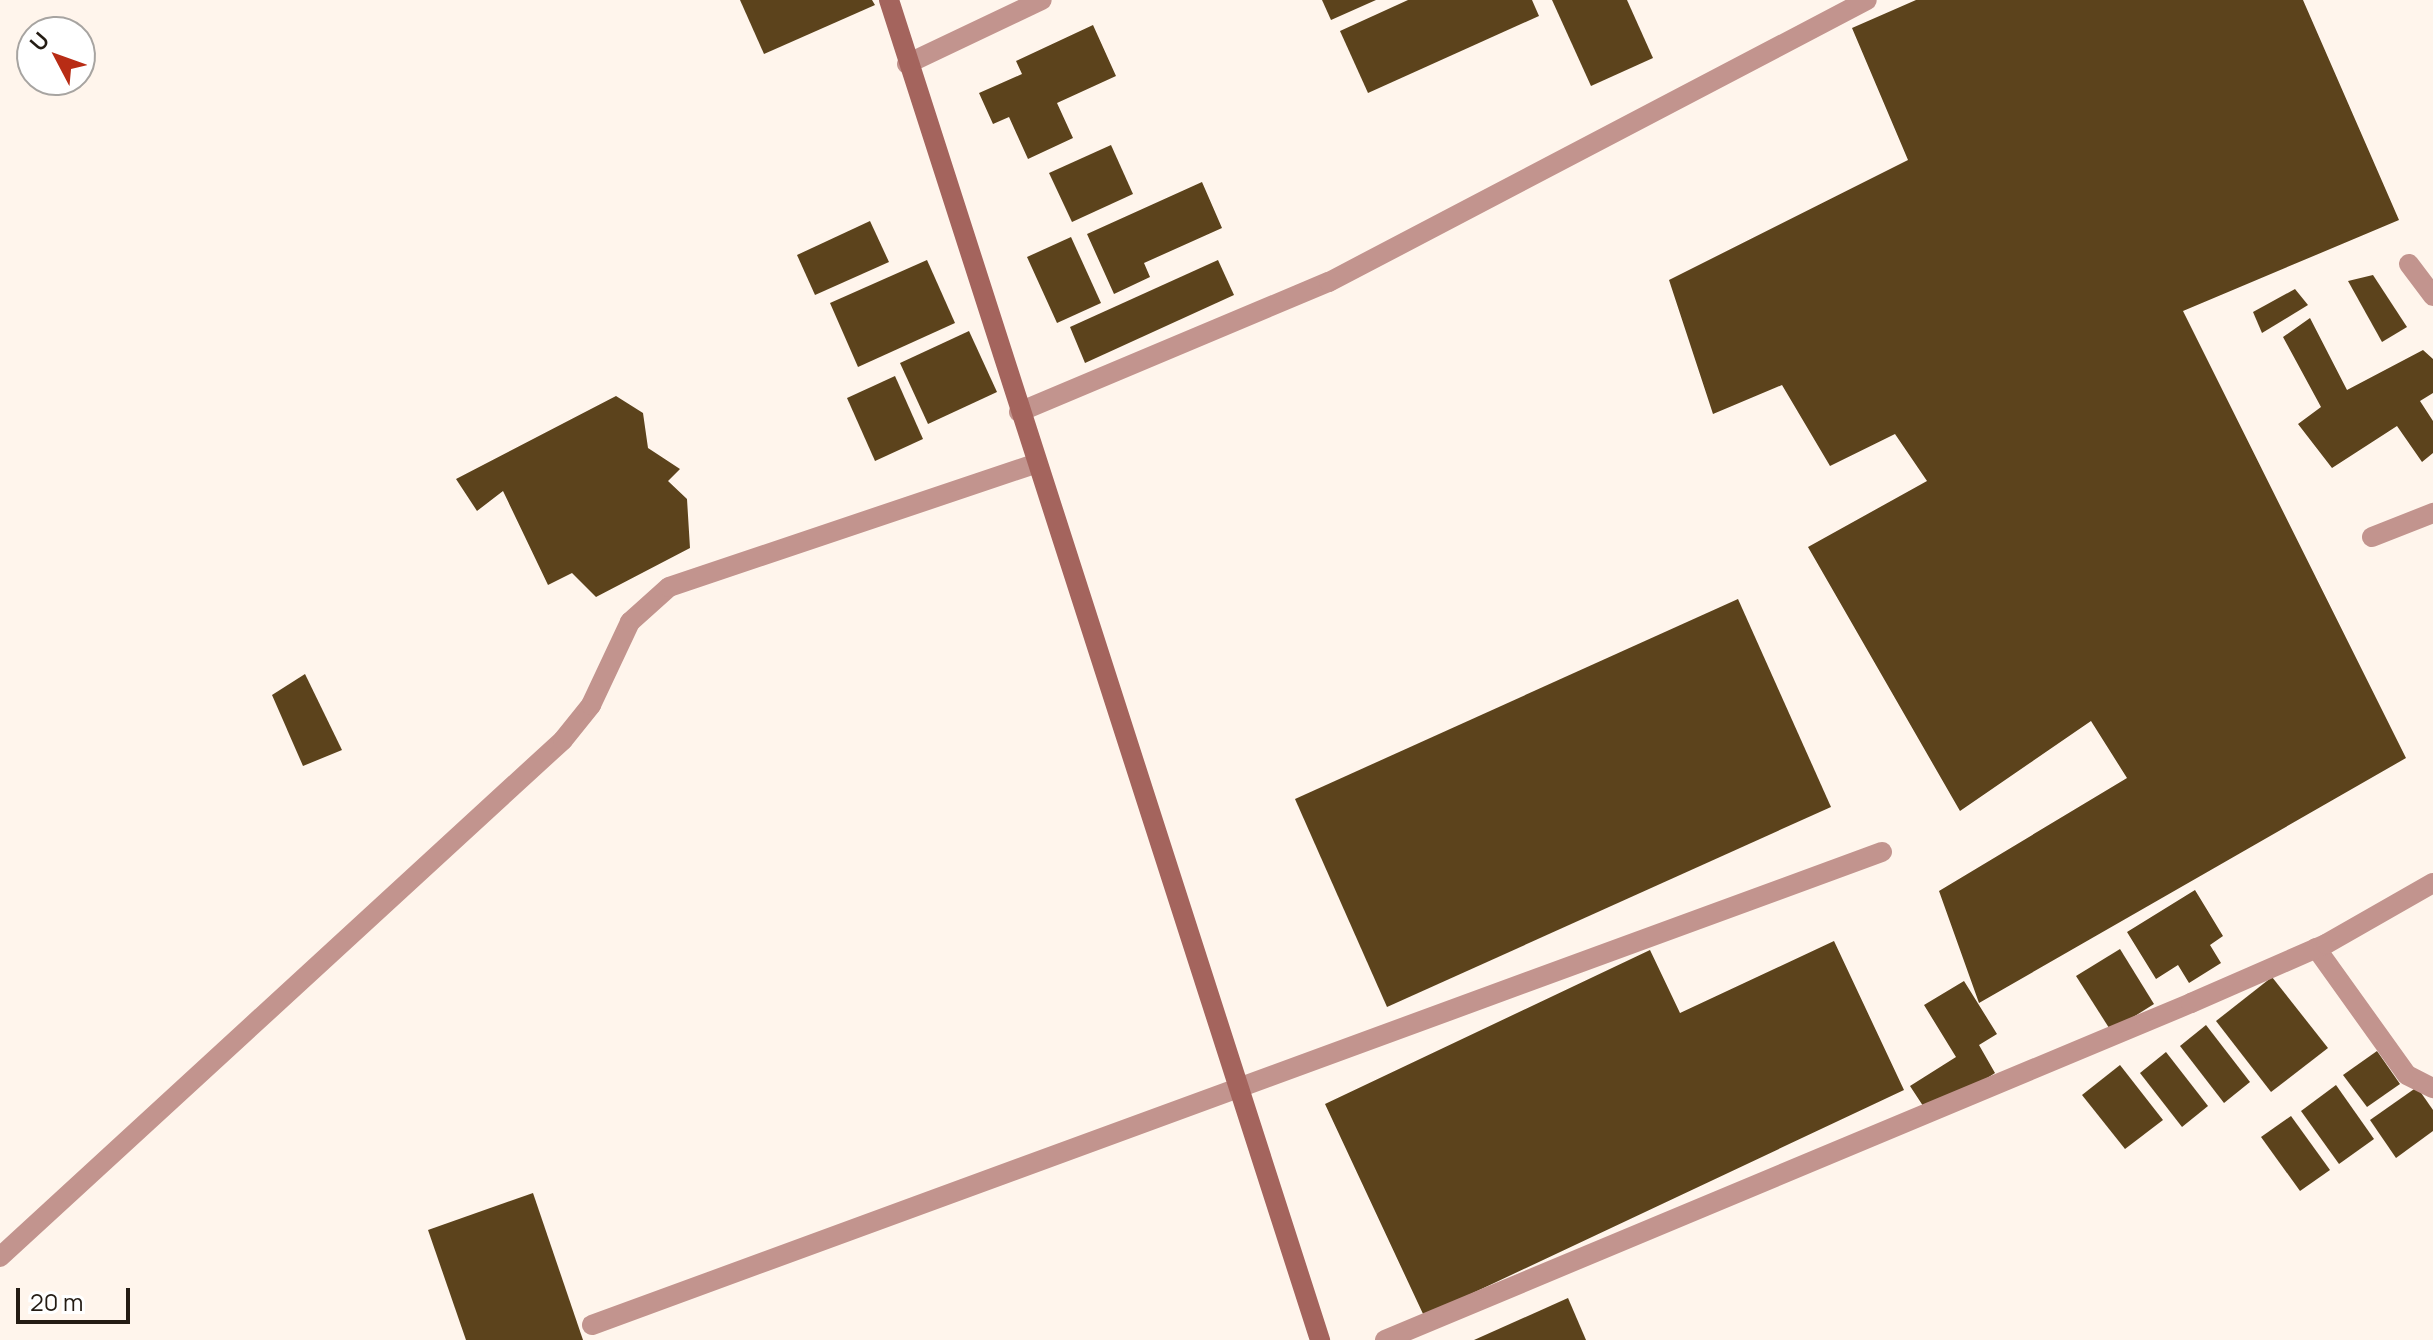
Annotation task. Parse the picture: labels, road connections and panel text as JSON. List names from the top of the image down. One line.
{"scale_bar":"20 m","north":"top left"}
